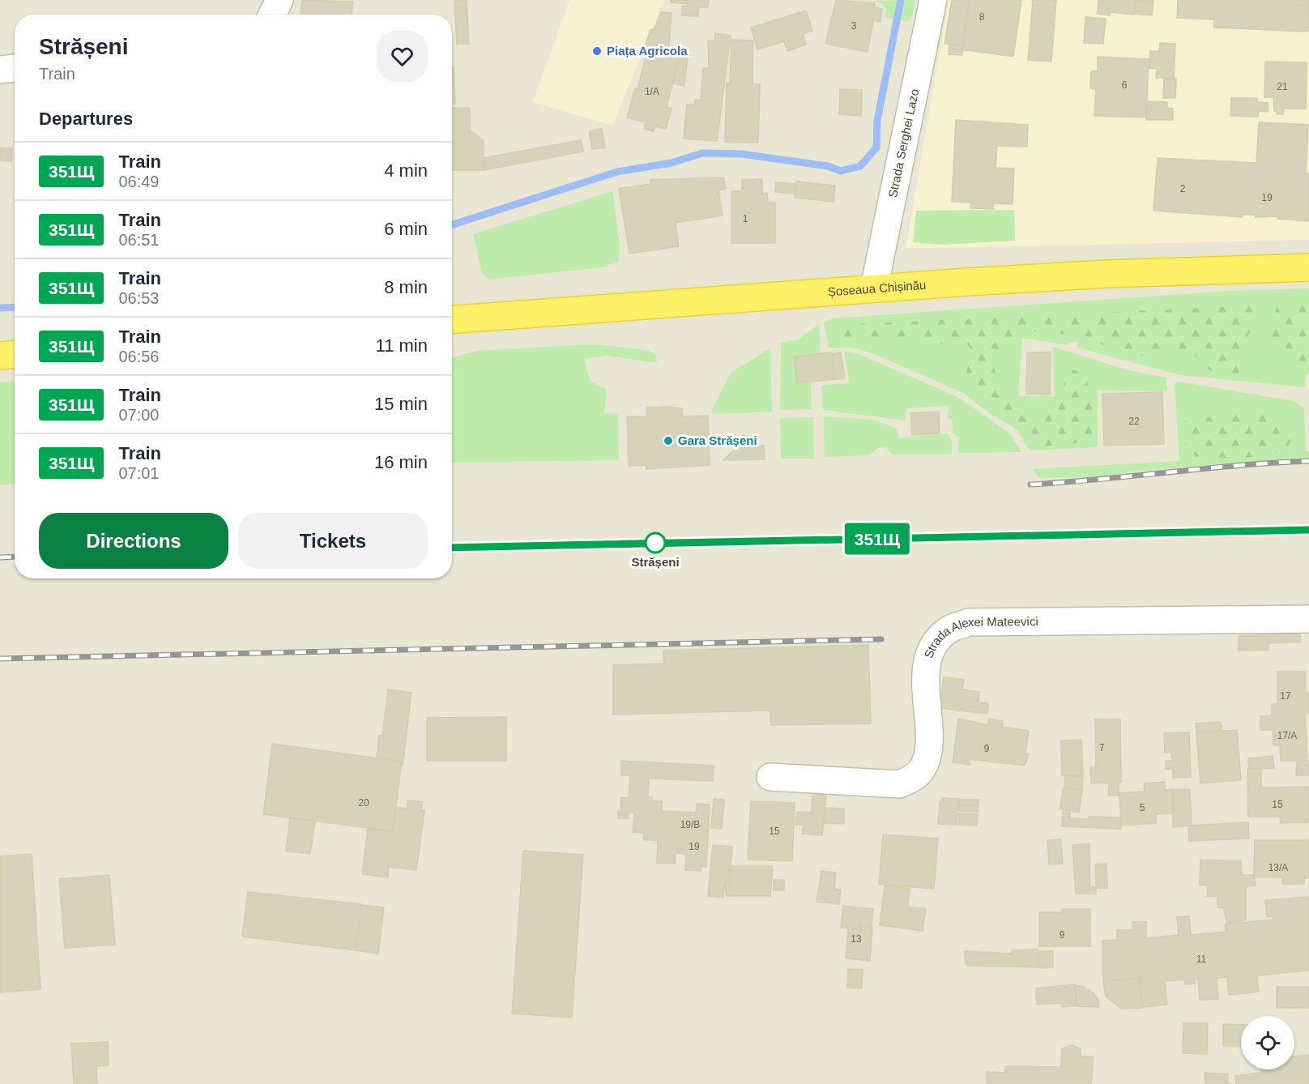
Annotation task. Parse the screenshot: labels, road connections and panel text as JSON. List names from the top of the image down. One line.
{"streets":{"highway":["Șoseaua Chișinău"],"street":["Strada Serghei Lazo","Strada Alexei Mateevici"]},"crossings":[["Strada Serghei Lazo","Șoseaua Chișinău"]],"places":["Piața Agricola","Gara Strășeni","Strășeni"],"house_numbers":["8","3","6","21","1/A","2","19","1","22","17","17/A","7","9","20","15","5","19/B","15","19","13/A","9","13","11"],"page":{"on_map":"351Щ","heading":[["Strășeni","Train"],"Departures"],"list":[{"mark":"351Щ","name":"Train","note":"06:49","value":"4 min"},{"mark":"351Щ","name":"Train","note":"06:51","value":"6 min"},{"mark":"351Щ","name":"Train","note":"06:53","value":"8 min"},{"mark":"351Щ","name":"Train","note":"06:56","value":"11 min"},{"mark":"351Щ","name":"Train","note":"07:00","value":"15 min"},{"mark":"351Щ","name":"Train","note":"07:01","value":"16 min"}],"buttons":["Directions","Tickets"]}}
